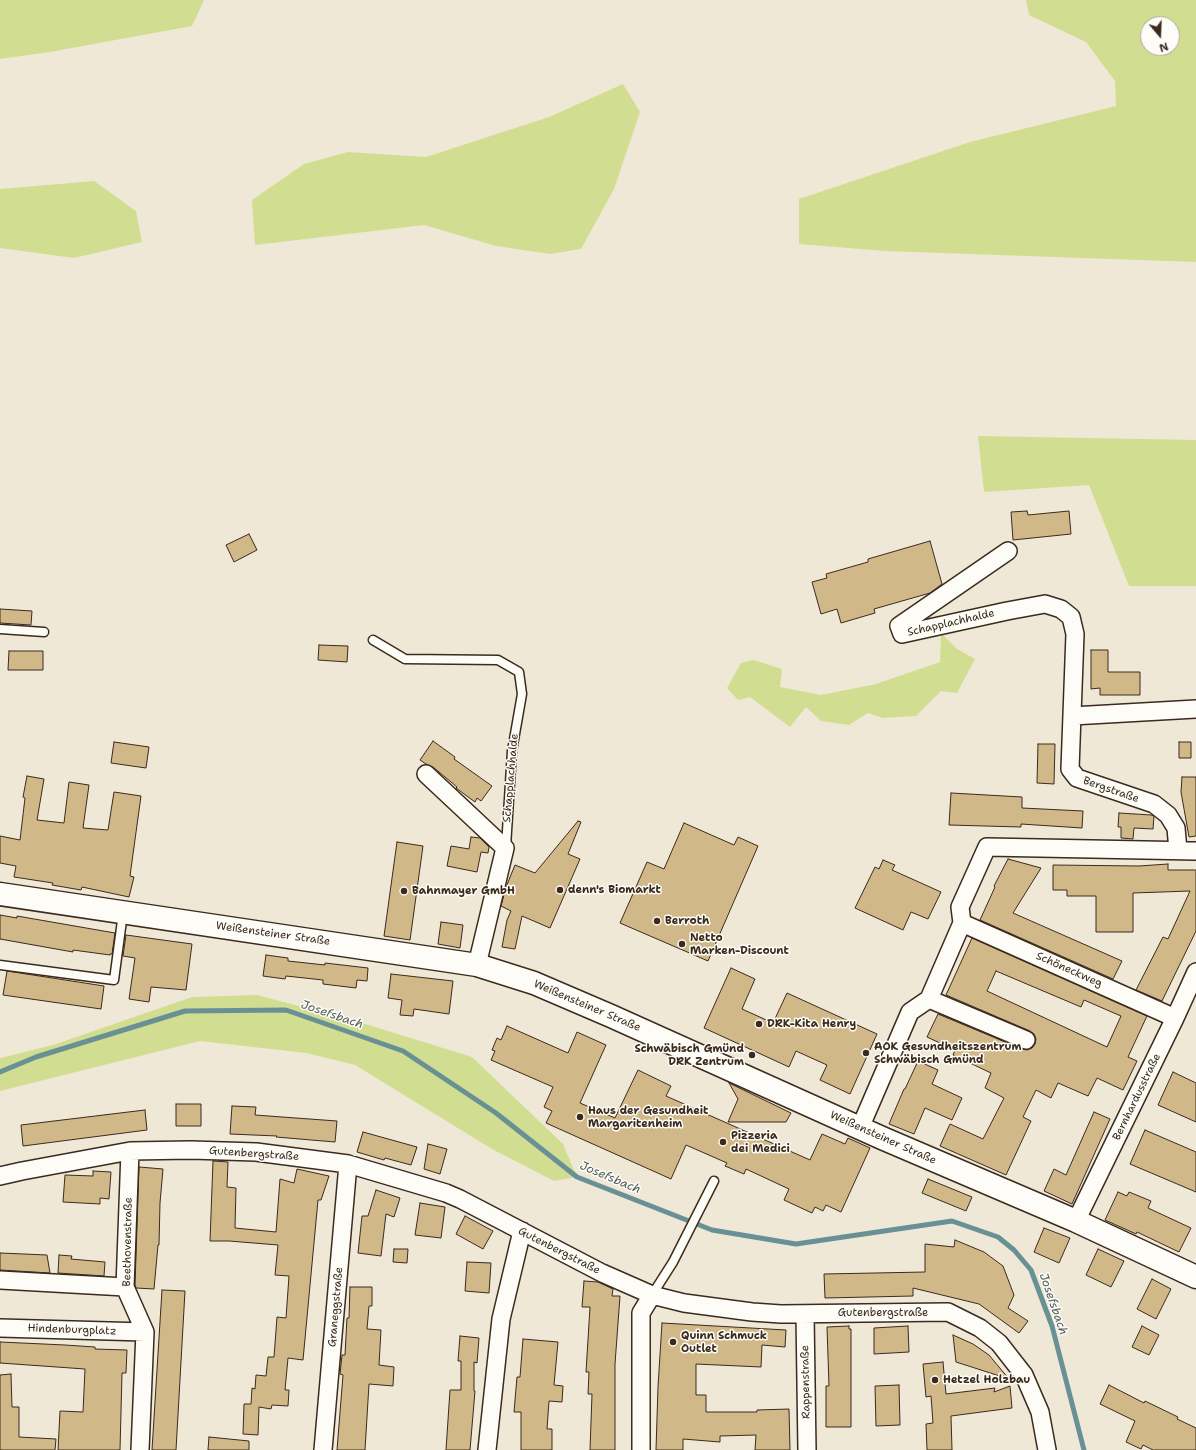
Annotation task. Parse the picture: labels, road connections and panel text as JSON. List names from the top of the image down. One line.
{"streets":{"main road":["Weißensteiner Straße"],"street":["Schapplachhalde","Bergstraße","Schöneckweg","Bernhardusstraße","Gutenbergstraße","Beethovenstraße","Graneggstraße","Hindenburgplatz","Rappenstraße"]},"crossings":[["Schapplachhalde","Bergstraße"],["Schapplachhalde","Weißensteiner Straße"],["Weißensteiner Straße","Bernhardusstraße"],["Schöneckweg","Bernhardusstraße"],["Gutenbergstraße","Beethovenstraße"],["Gutenbergstraße","Graneggstraße"],["Gutenbergstraße","Rappenstraße"],["Beethovenstraße","Hindenburgplatz"]],"water":["Josefsbach"],"places":["denn's Biomarkt","Bahnmayer GmbH","Berroth","Netto Marken-Discount","DRK-Kita Henry","AOK Gesundheitszentrum Schwäbisch Gmünd","Schwäbisch Gmünd DRK Zentrum","Haus der Gesundheit Margaritenheim","Pizzeria dei Medici","Quinn Schmuck Outlet","Hetzel Holzbau"],"north":"bottom"}
